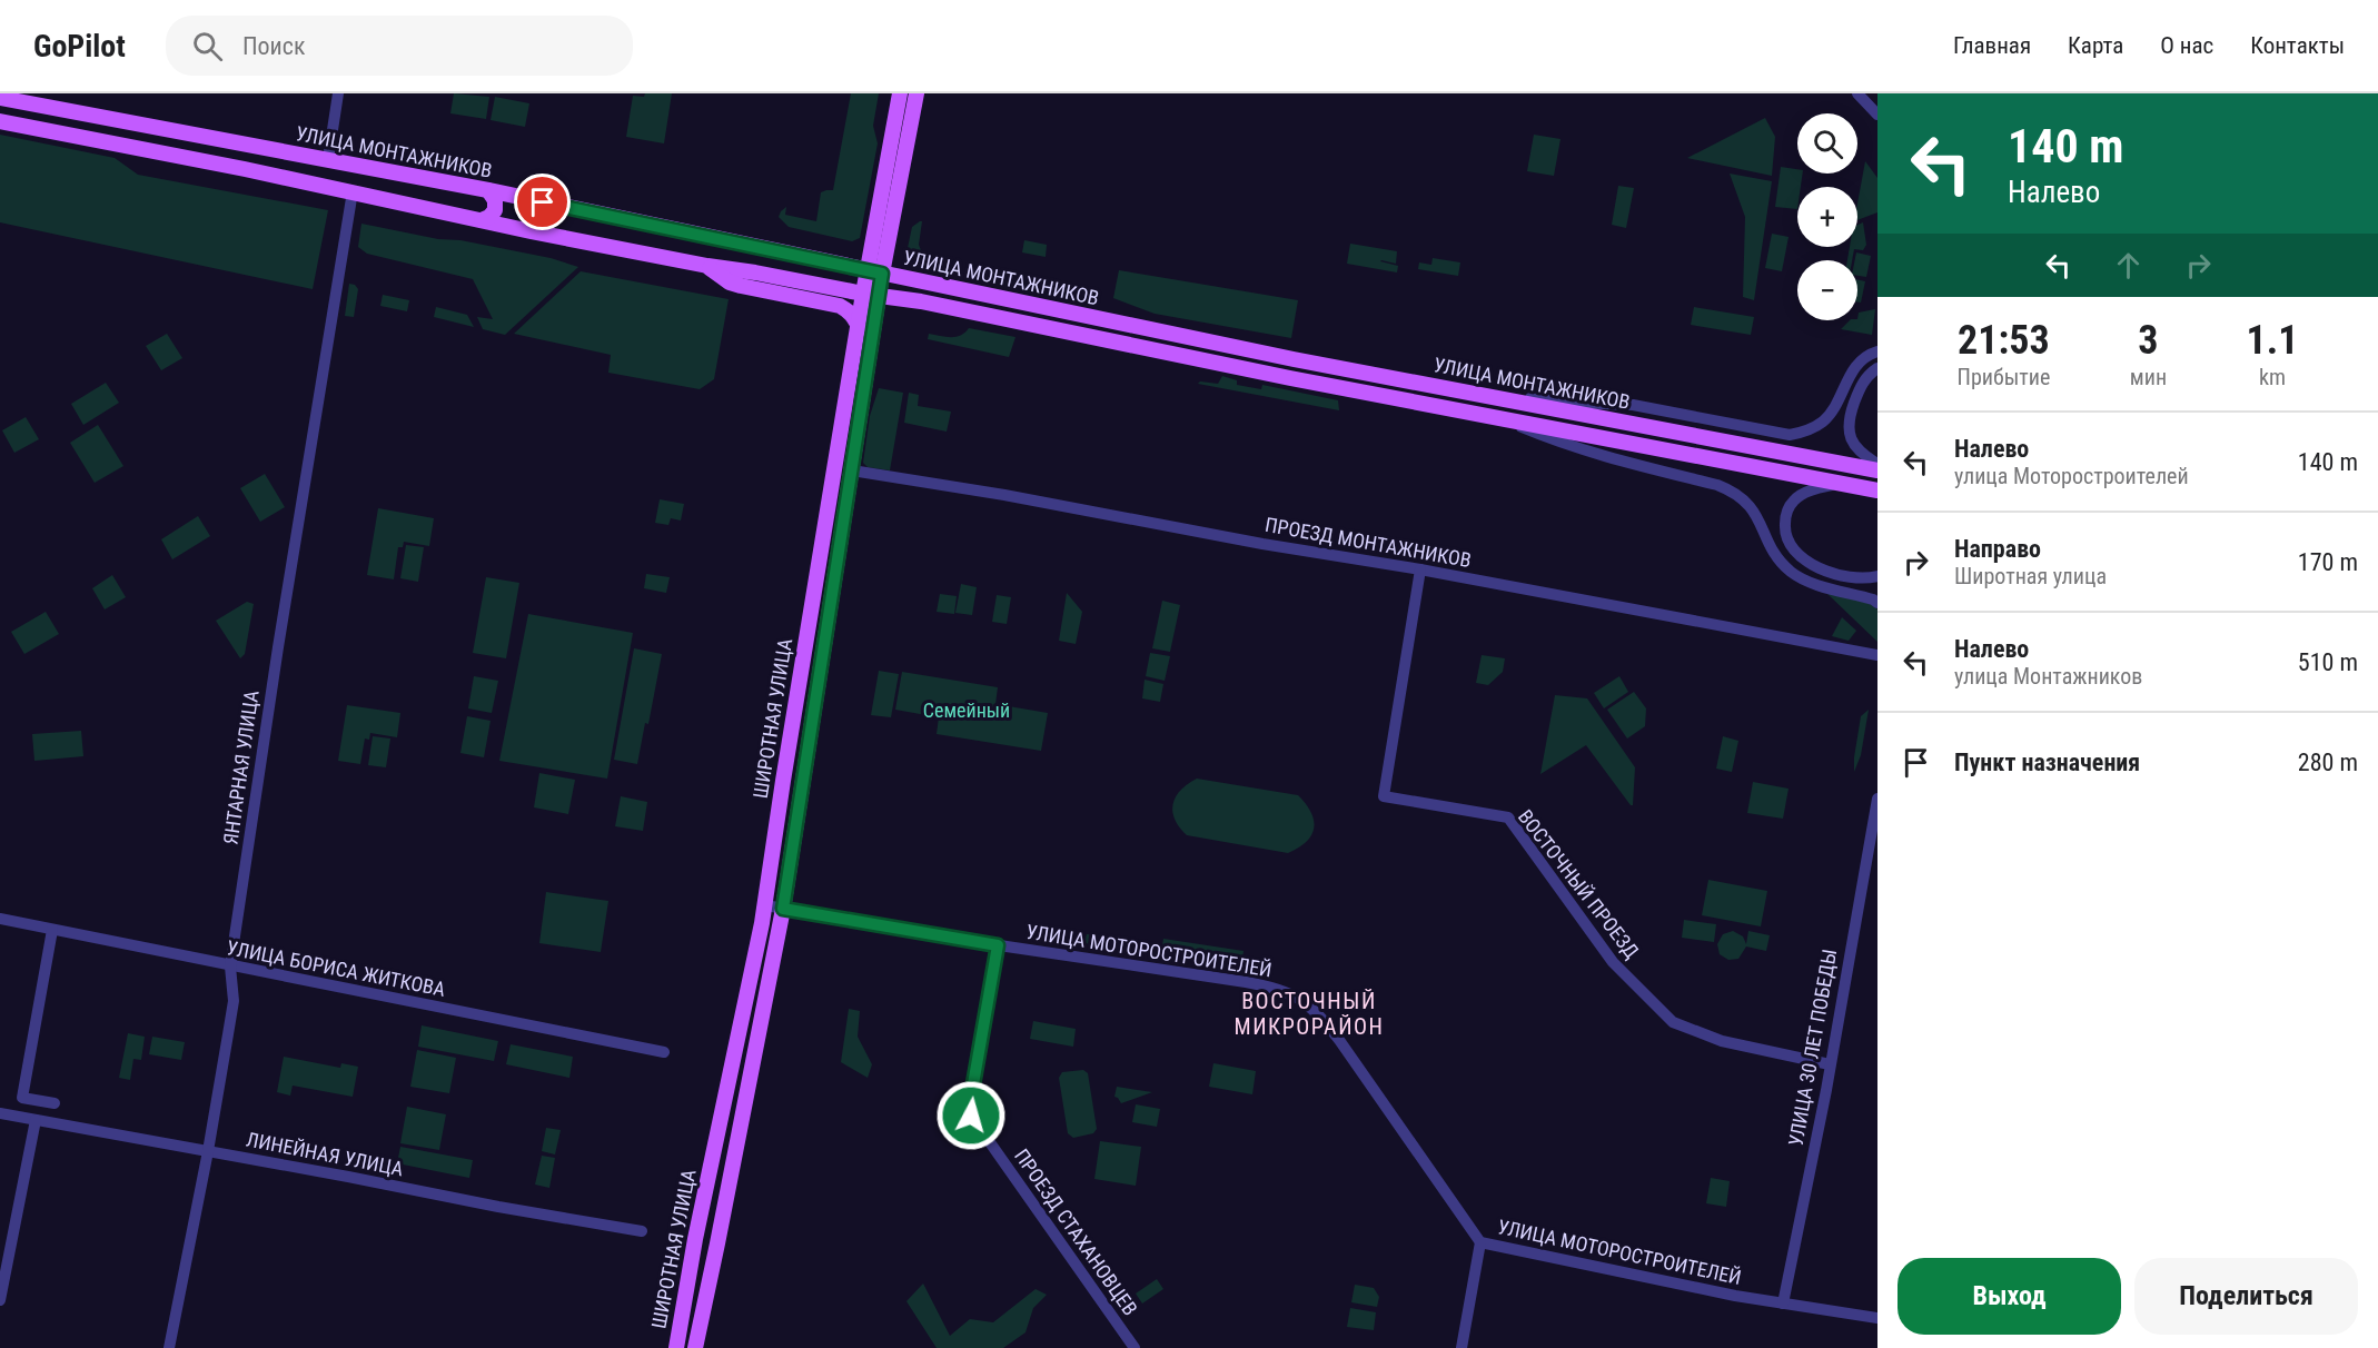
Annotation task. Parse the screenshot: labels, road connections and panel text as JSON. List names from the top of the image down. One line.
{"streets":{"main road":["УЛИЦА МОНТАЖНИКОВ","ШИРОТНАЯ УЛИЦА"],"street":["ПРОЕЗД МОНТАЖНИКОВ","ЯНТАРНАЯ УЛИЦА","ВОСТОЧНЫЙ ПРОЕЗД","УЛИЦА МОТОРОСТРОИТЕЛЕЙ","УЛИЦА БОРИСА ЖИТКОВА","УЛИЦА 30 ЛЕТ ПОБЕДЫ","ЛИНЕЙНАЯ УЛИЦА","ПРОЕЗД СТАХАНОВЦЕВ"]},"crossings":[["УЛИЦА МОНТАЖНИКОВ","ШИРОТНАЯ УЛИЦА"],["УЛИЦА МОНТАЖНИКОВ","ЯНТАРНАЯ УЛИЦА"],["ПРОЕЗД МОНТАЖНИКОВ","ШИРОТНАЯ УЛИЦА"],["ПРОЕЗД МОНТАЖНИКОВ","ВОСТОЧНЫЙ ПРОЕЗД"],["ШИРОТНАЯ УЛИЦА","УЛИЦА МОТОРОСТРОИТЕЛЕЙ"],["ЯНТАРНАЯ УЛИЦА","УЛИЦА БОРИСА ЖИТКОВА"],["ЯНТАРНАЯ УЛИЦА","ЛИНЕЙНАЯ УЛИЦА"],["ВОСТОЧНЫЙ ПРОЕЗД","УЛИЦА 30 ЛЕТ ПОБЕДЫ"],["УЛИЦА МОТОРОСТРОИТЕЛЕЙ","УЛИЦА 30 ЛЕТ ПОБЕДЫ"],["УЛИЦА МОТОРОСТРОИТЕЛЕЙ","ПРОЕЗД СТАХАНОВЦЕВ"]],"districts":["ВОСТОЧНЫЙ МИКРОРАЙОН"],"parks":["Семейный"],"page":{"header":"GoPilot","search":"Поиск","nav":["Главная","Карта","О нас","Контакты"],"turn":["140 m","Налево"],"map_buttons":["+","−"],"eta":["21:53","Прибытие","3","мин","1.1","km"],"list":[{"name":"Налево","note":"улица Моторостроителей","value":"140 m"},{"name":"Направо","note":"Широтная улица","value":"170 m"},{"name":"Налево","note":"улица Монтажников","value":"510 m"},{"name":"Пункт назначения","value":"280 m"}],"buttons":["Выход","Поделиться"]}}
